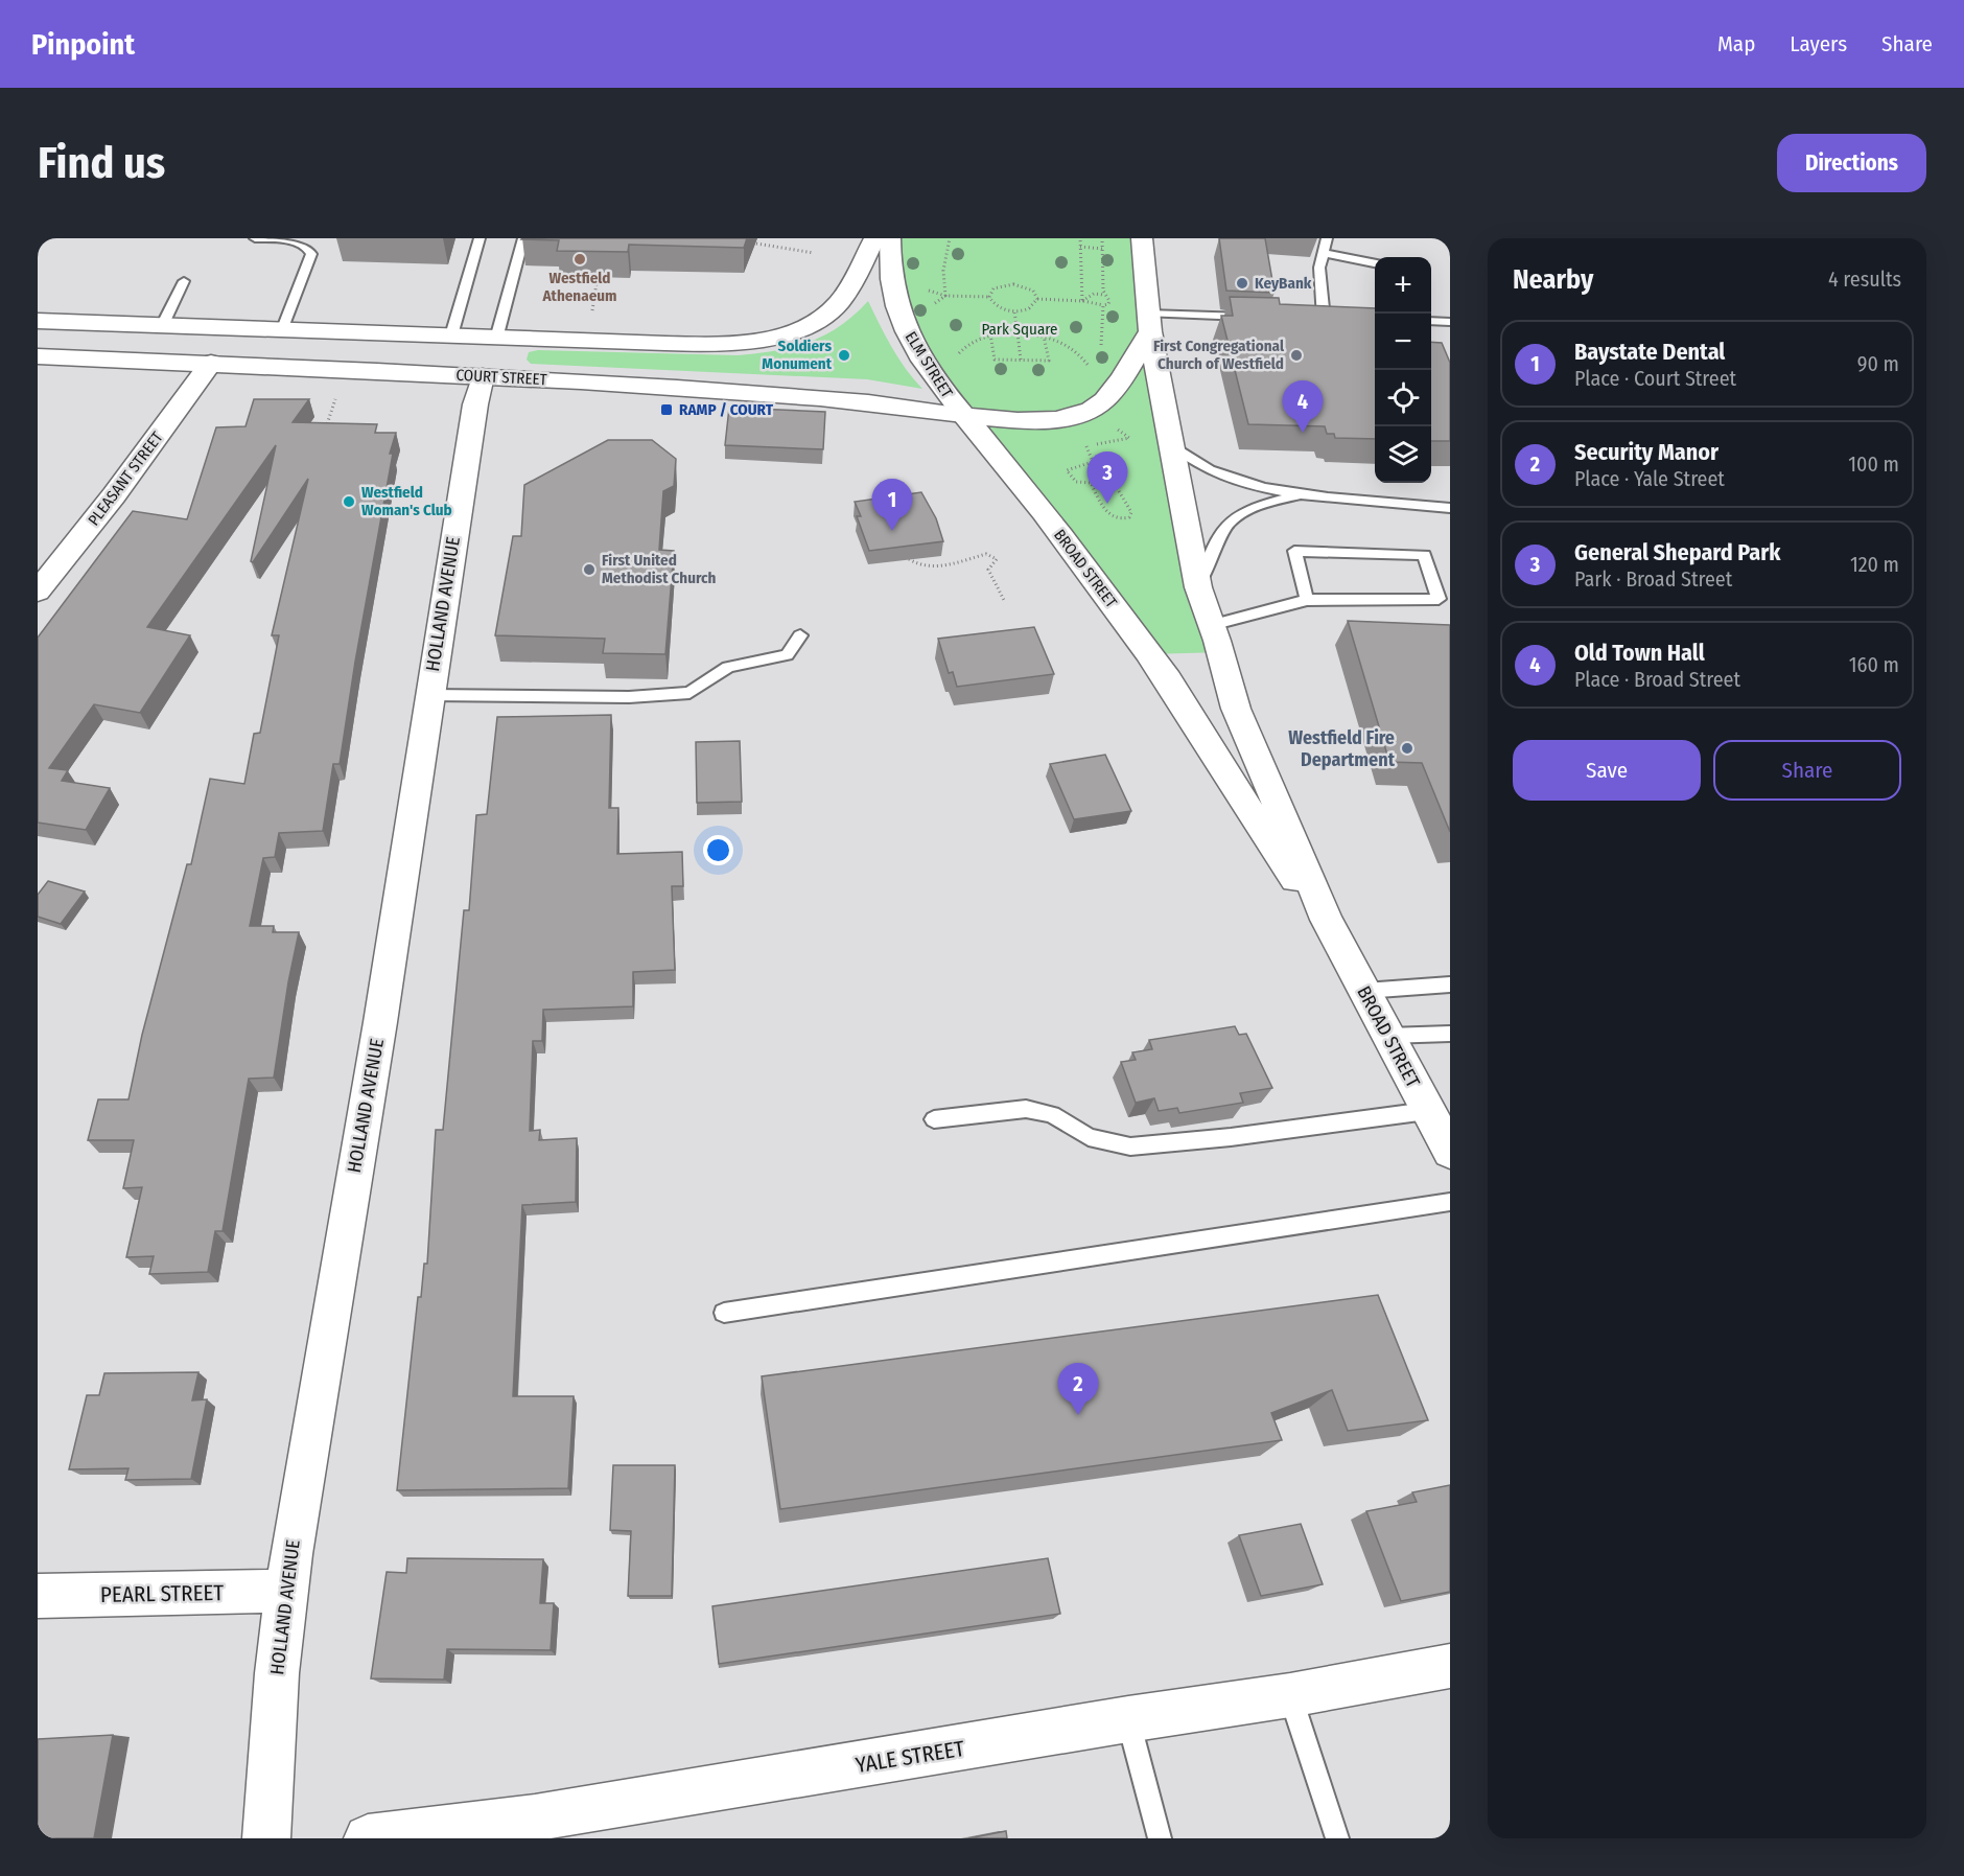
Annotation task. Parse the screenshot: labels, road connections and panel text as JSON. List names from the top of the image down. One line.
{"streets":{"main road":["ELM STREET","COURT STREET","PLEASANT STREET","BROAD STREET","HOLLAND AVENUE","PEARL STREET","YALE STREET"]},"crossings":[["ELM STREET","COURT STREET"],["ELM STREET","BROAD STREET"],["COURT STREET","PLEASANT STREET"],["COURT STREET","BROAD STREET"],["COURT STREET","HOLLAND AVENUE"],["HOLLAND AVENUE","PEARL STREET"]],"parks":["Park Square"],"places":{"other":["Westfield Athenaeum","KeyBank","Soldiers Monument","First Congregational Church of Westfield","Westfield Woman's Club","First United Methodist Church","Westfield Fire Department"],"transit":["RAMP / COURT"]},"page":{"header":"Pinpoint","nav":["Map","Layers","Share"],"buttons":["Directions",["Save","Share"]],"title":"Find us","heading":["Nearby","4 results"],"map_buttons":["+","−"],"list":[{"mark":"1","name":"Baystate Dental","note":"Place · Court Street","value":"90 m"},{"mark":"2","name":"Security Manor","note":"Place · Yale Street","value":"100 m"},{"mark":"3","name":"General Shepard Park","note":"Park · Broad Street","value":"120 m"},{"mark":"4","name":"Old Town Hall","note":"Place · Broad Street","value":"160 m"}],"pins":["4","3","1","2"]}}
